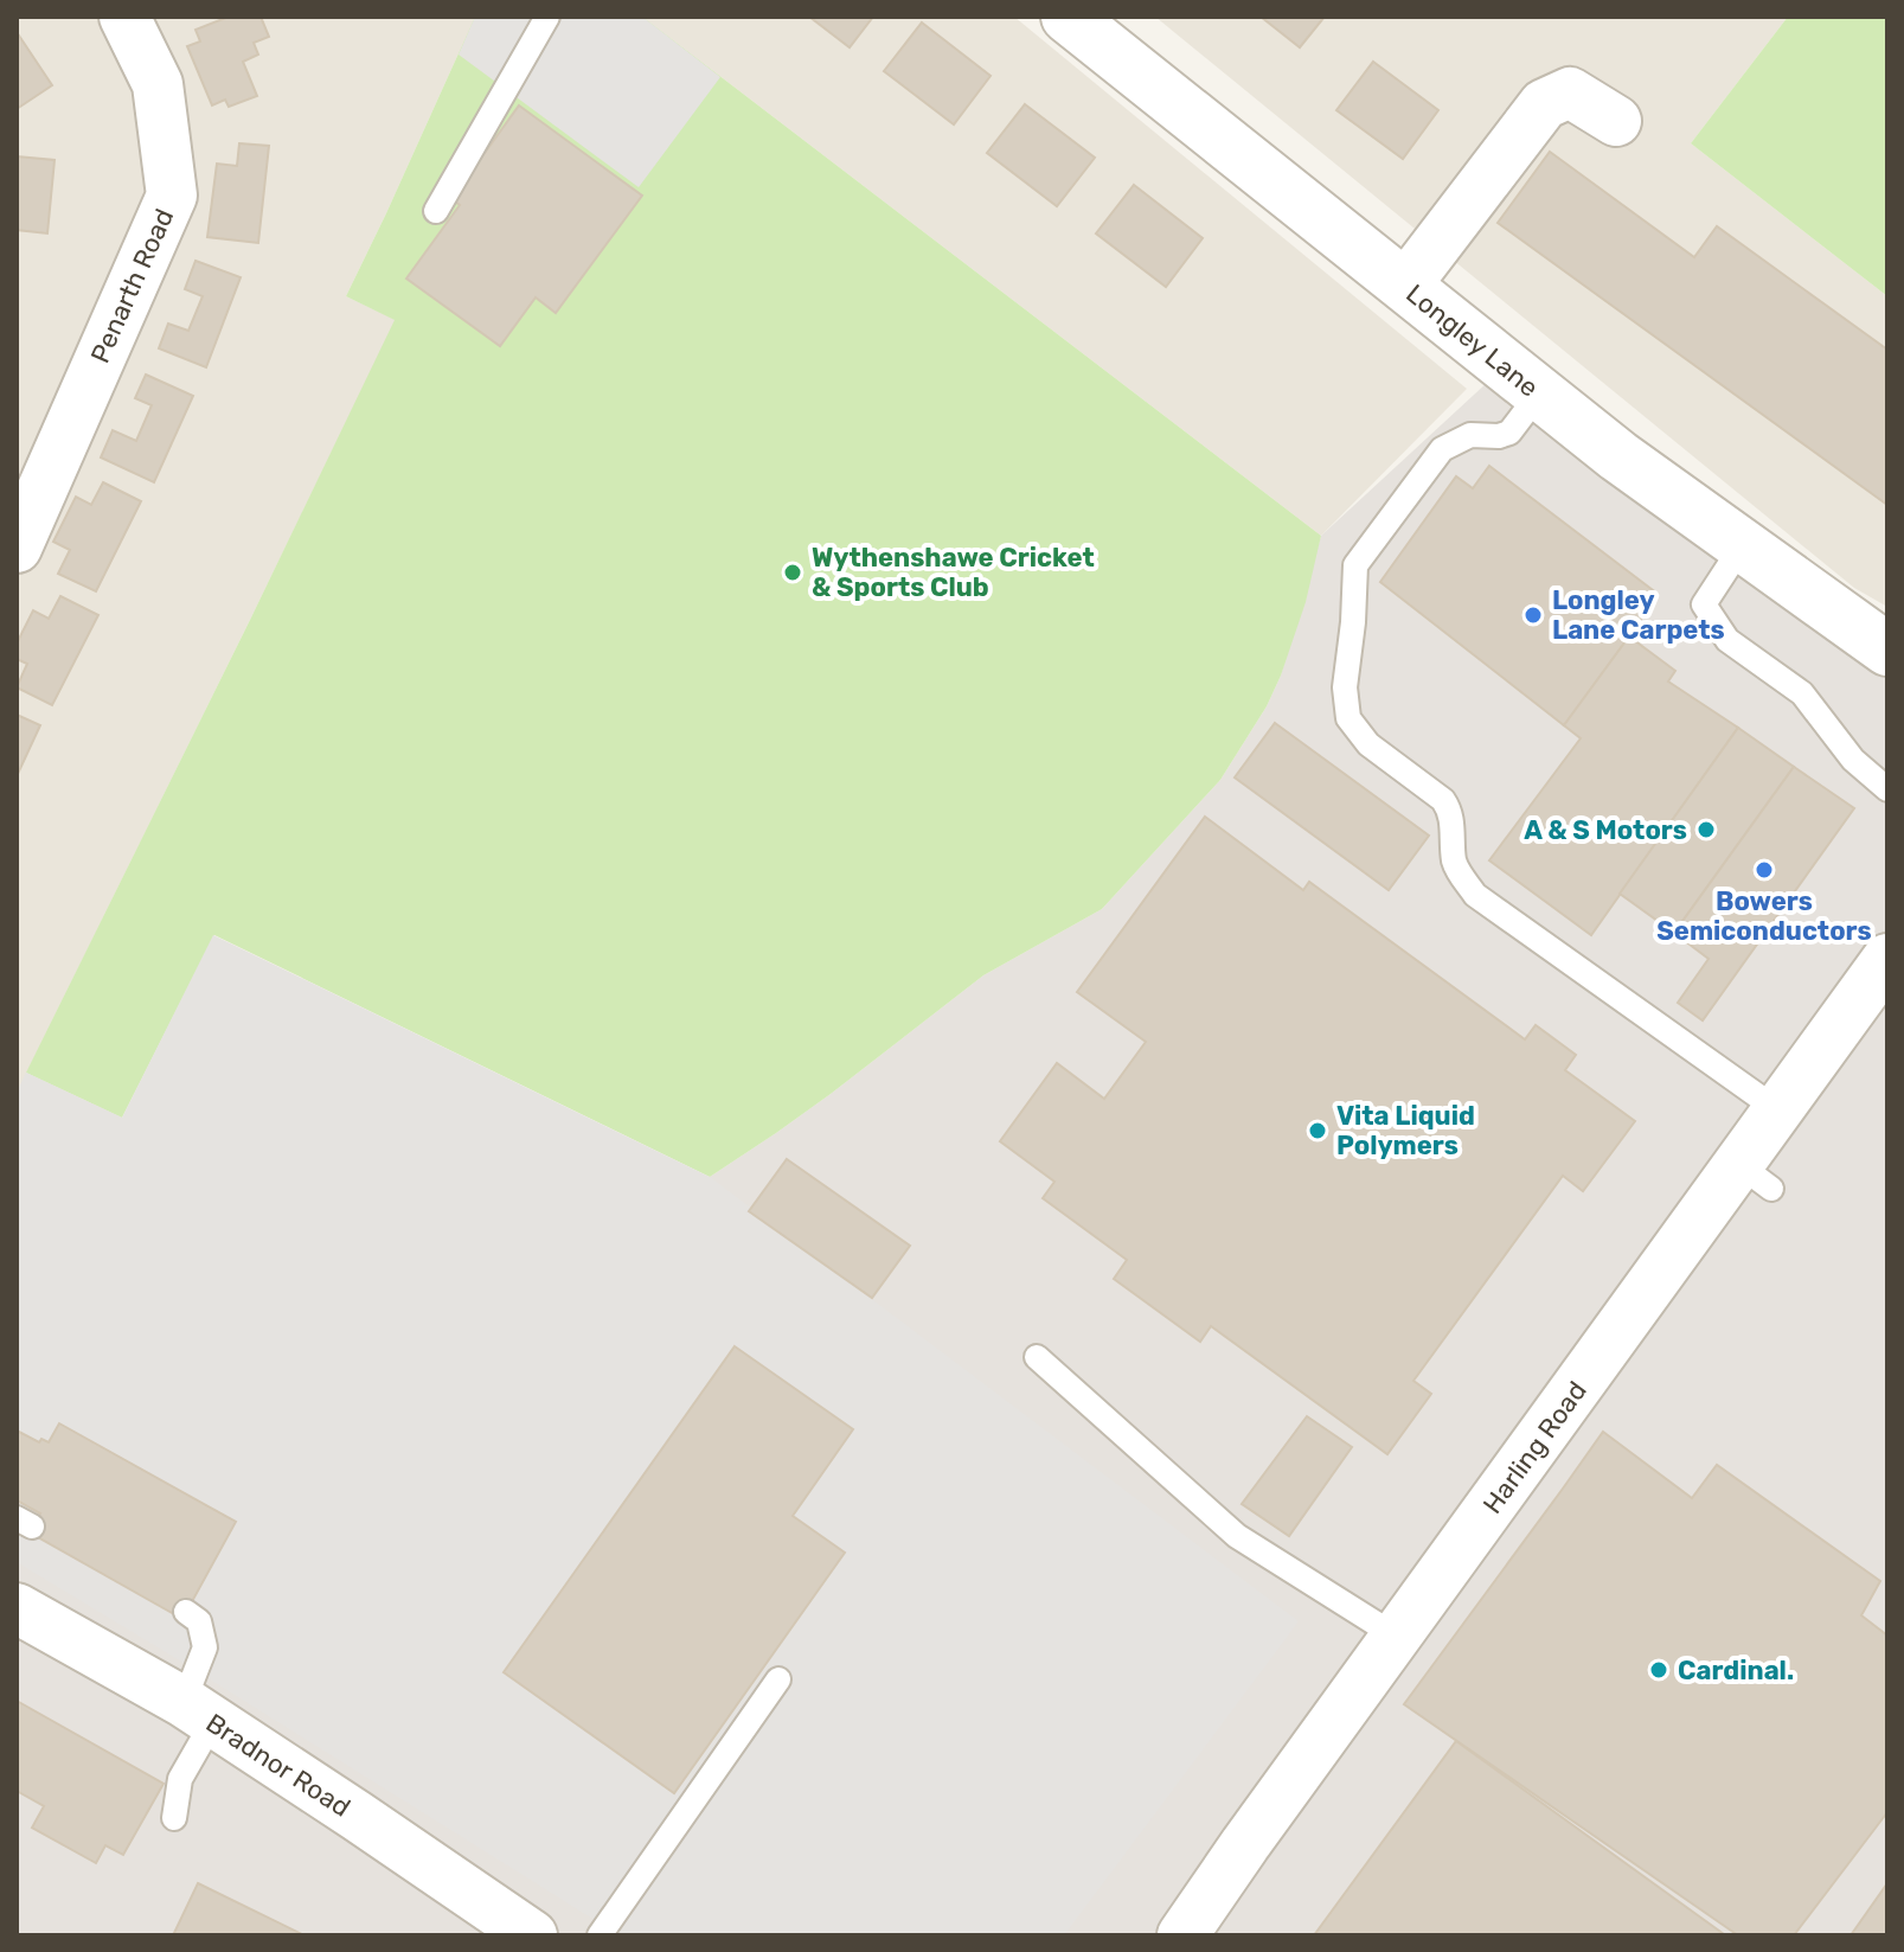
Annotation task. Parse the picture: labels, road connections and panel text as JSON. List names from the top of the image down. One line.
{"streets":{"street":["Penarth Road","Longley Lane","Harling Road","Bradnor Road"]},"places":["Wythenshawe Cricket & Sports Club","Longley Lane Carpets","A & S Motors","Bowers Semiconductors","Vita Liquid Polymers","Cardinal."]}
